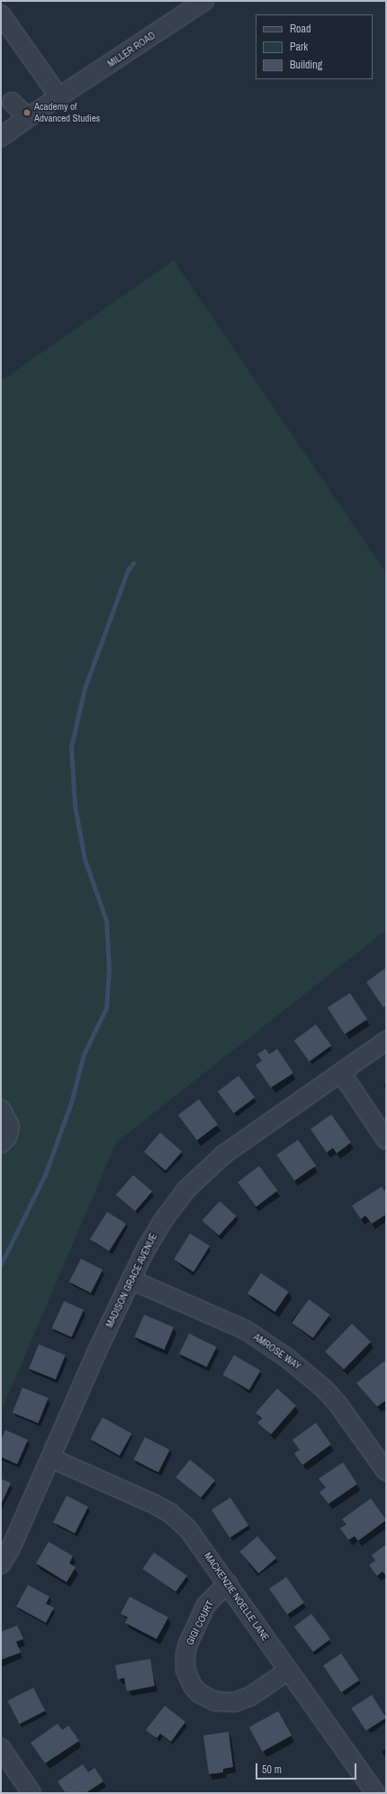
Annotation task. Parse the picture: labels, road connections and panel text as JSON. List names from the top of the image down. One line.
{"streets":{"street":["MILLER ROAD","MADISON GRACE AVENUE","AMROSE WAY","MACKENZIE NOELLE LANE","GIGI COURT"]},"crossings":[["MADISON GRACE AVENUE","AMROSE WAY"],["MADISON GRACE AVENUE","MACKENZIE NOELLE LANE"],["MACKENZIE NOELLE LANE","GIGI COURT"]],"places":["Academy of Advanced Studies"],"legend":["Road","Park","Building"],"scale_bar":"50 m"}
